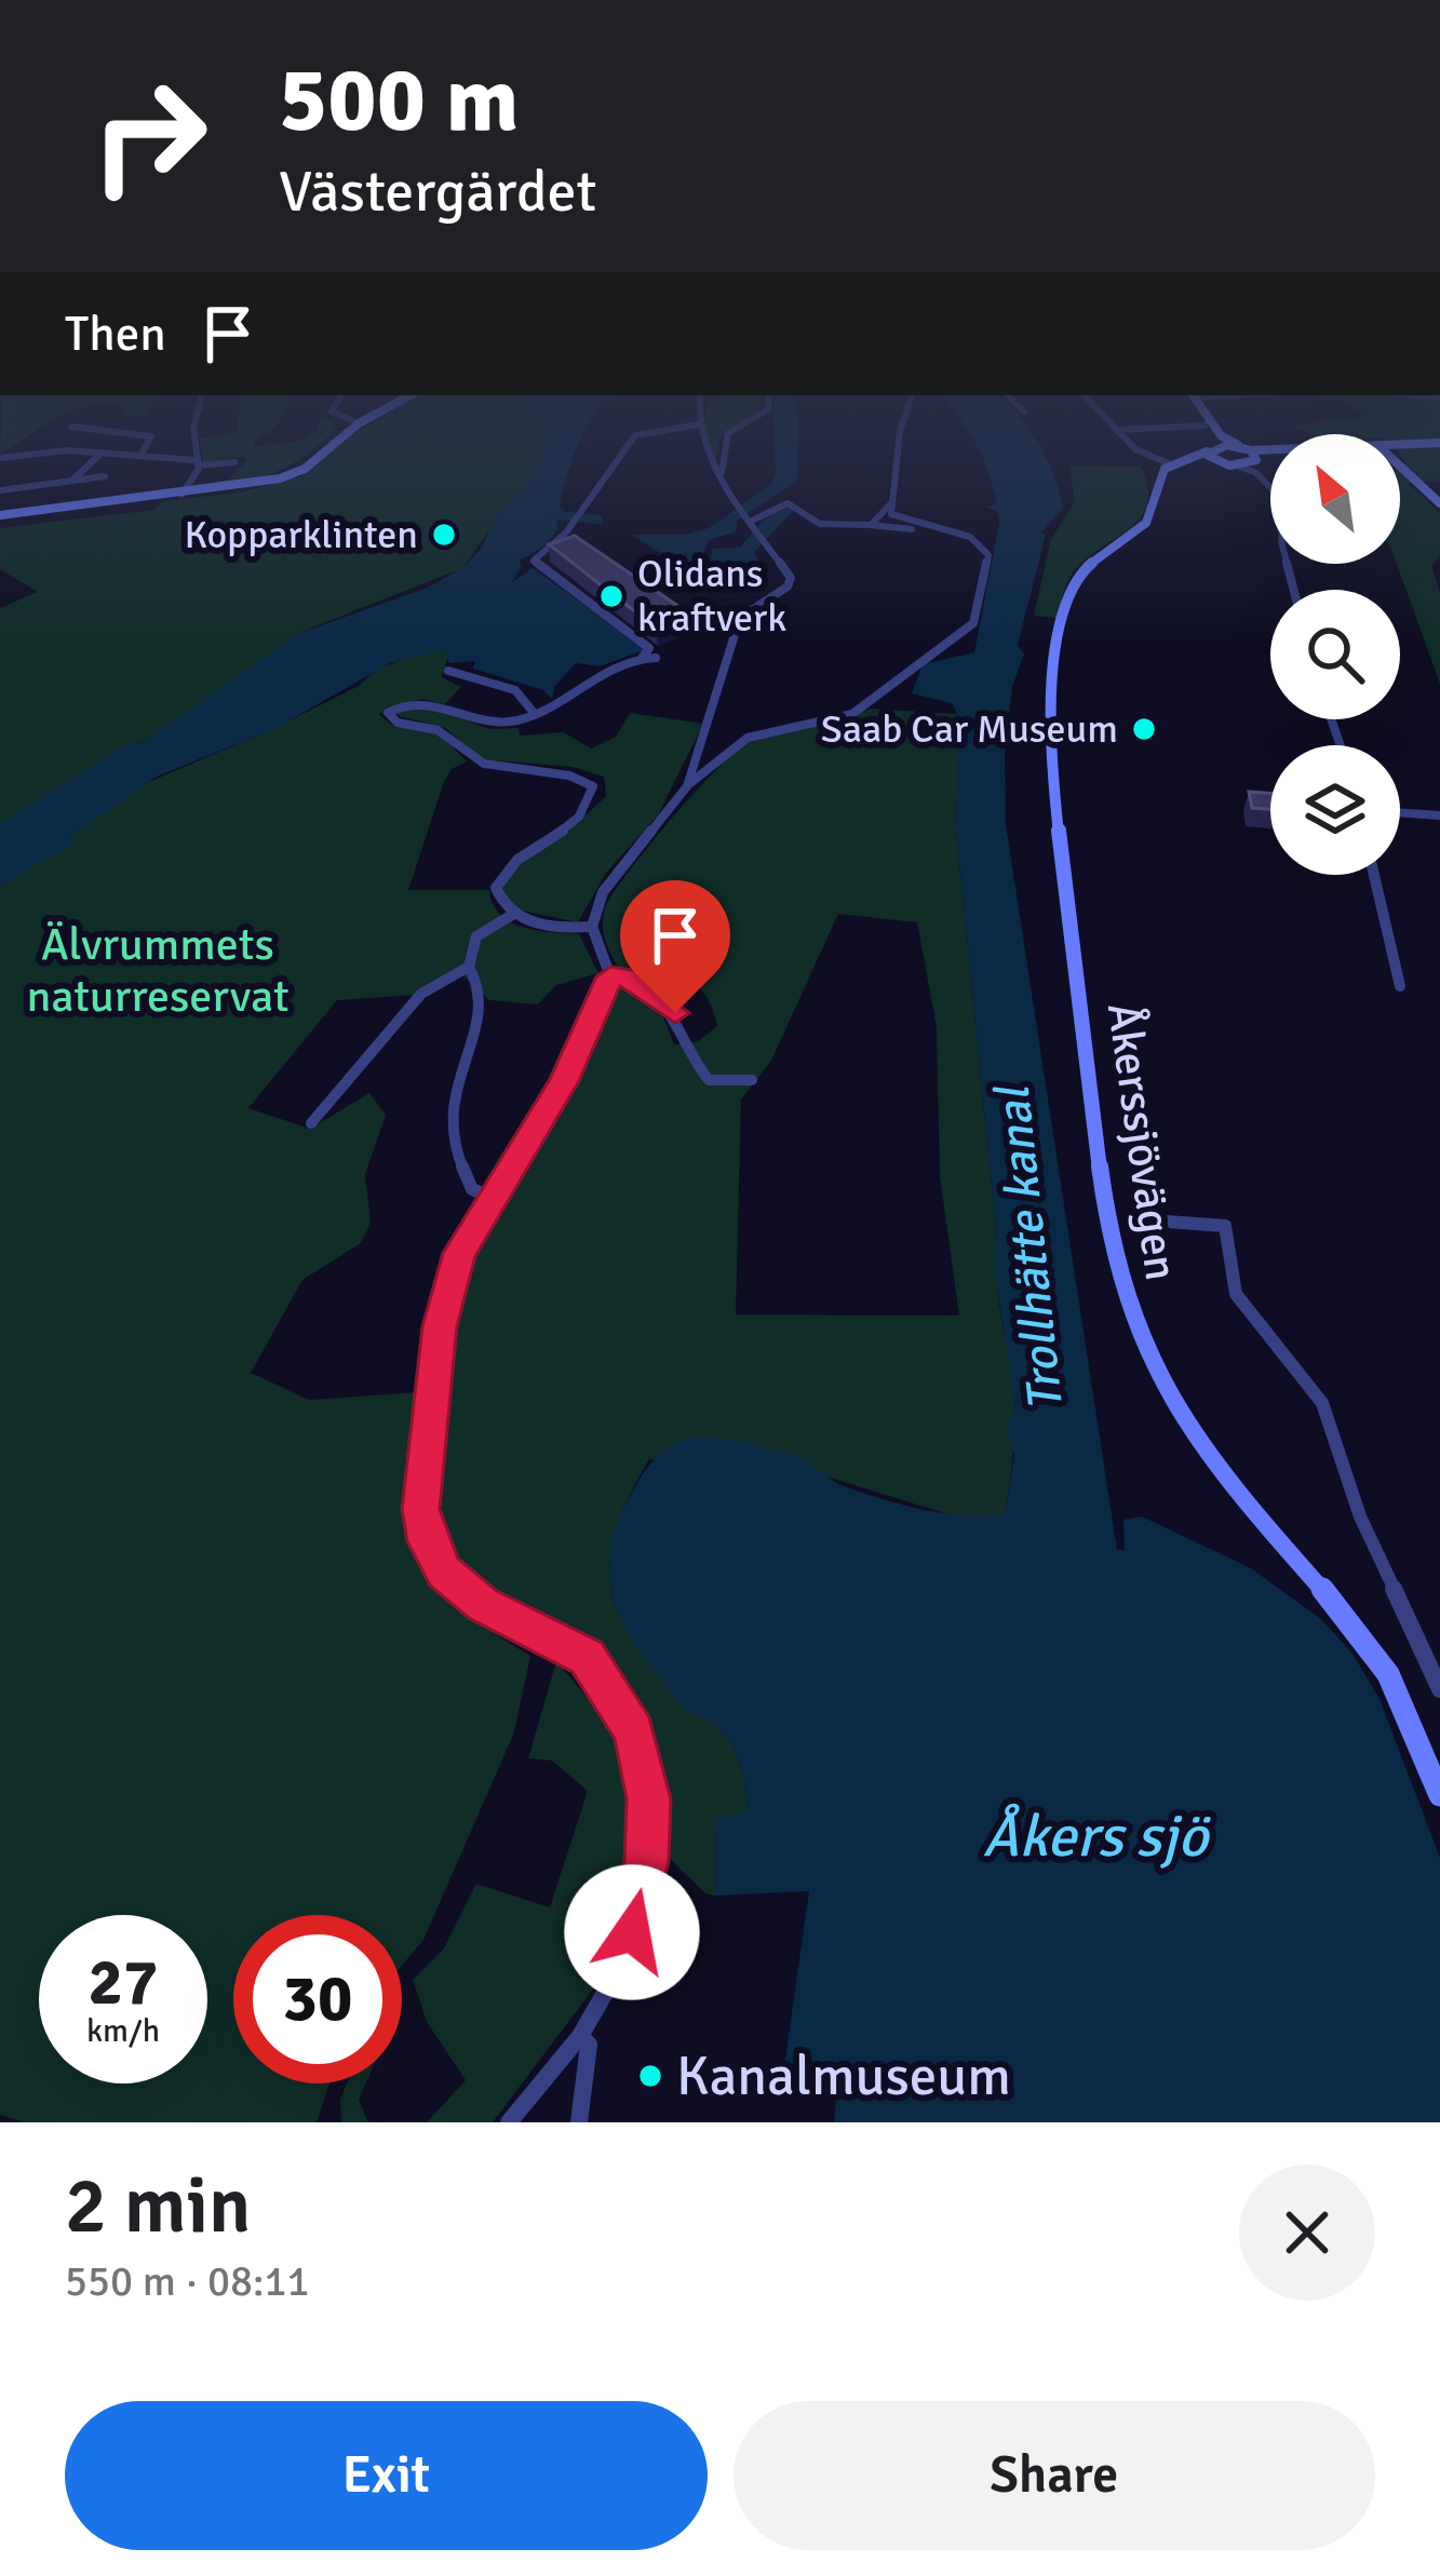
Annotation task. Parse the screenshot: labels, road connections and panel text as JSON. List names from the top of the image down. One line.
{"streets":{"street":["Åkerssjövägen"]},"water":["Trollhätte kanal","Åkers sjö"],"parks":["Älvrummets naturreservat"],"places":["Kopparklinten","Olidans kraftverk","Saab Car Museum","Kanalmuseum"],"north":"top left","page":{"turn":["500 m","Västergärdet"],"then":"Then","speed":"27 km/h","limit":"30","heading":["2 min","550 m · 08:11"],"buttons":["Exit","Share"]}}
